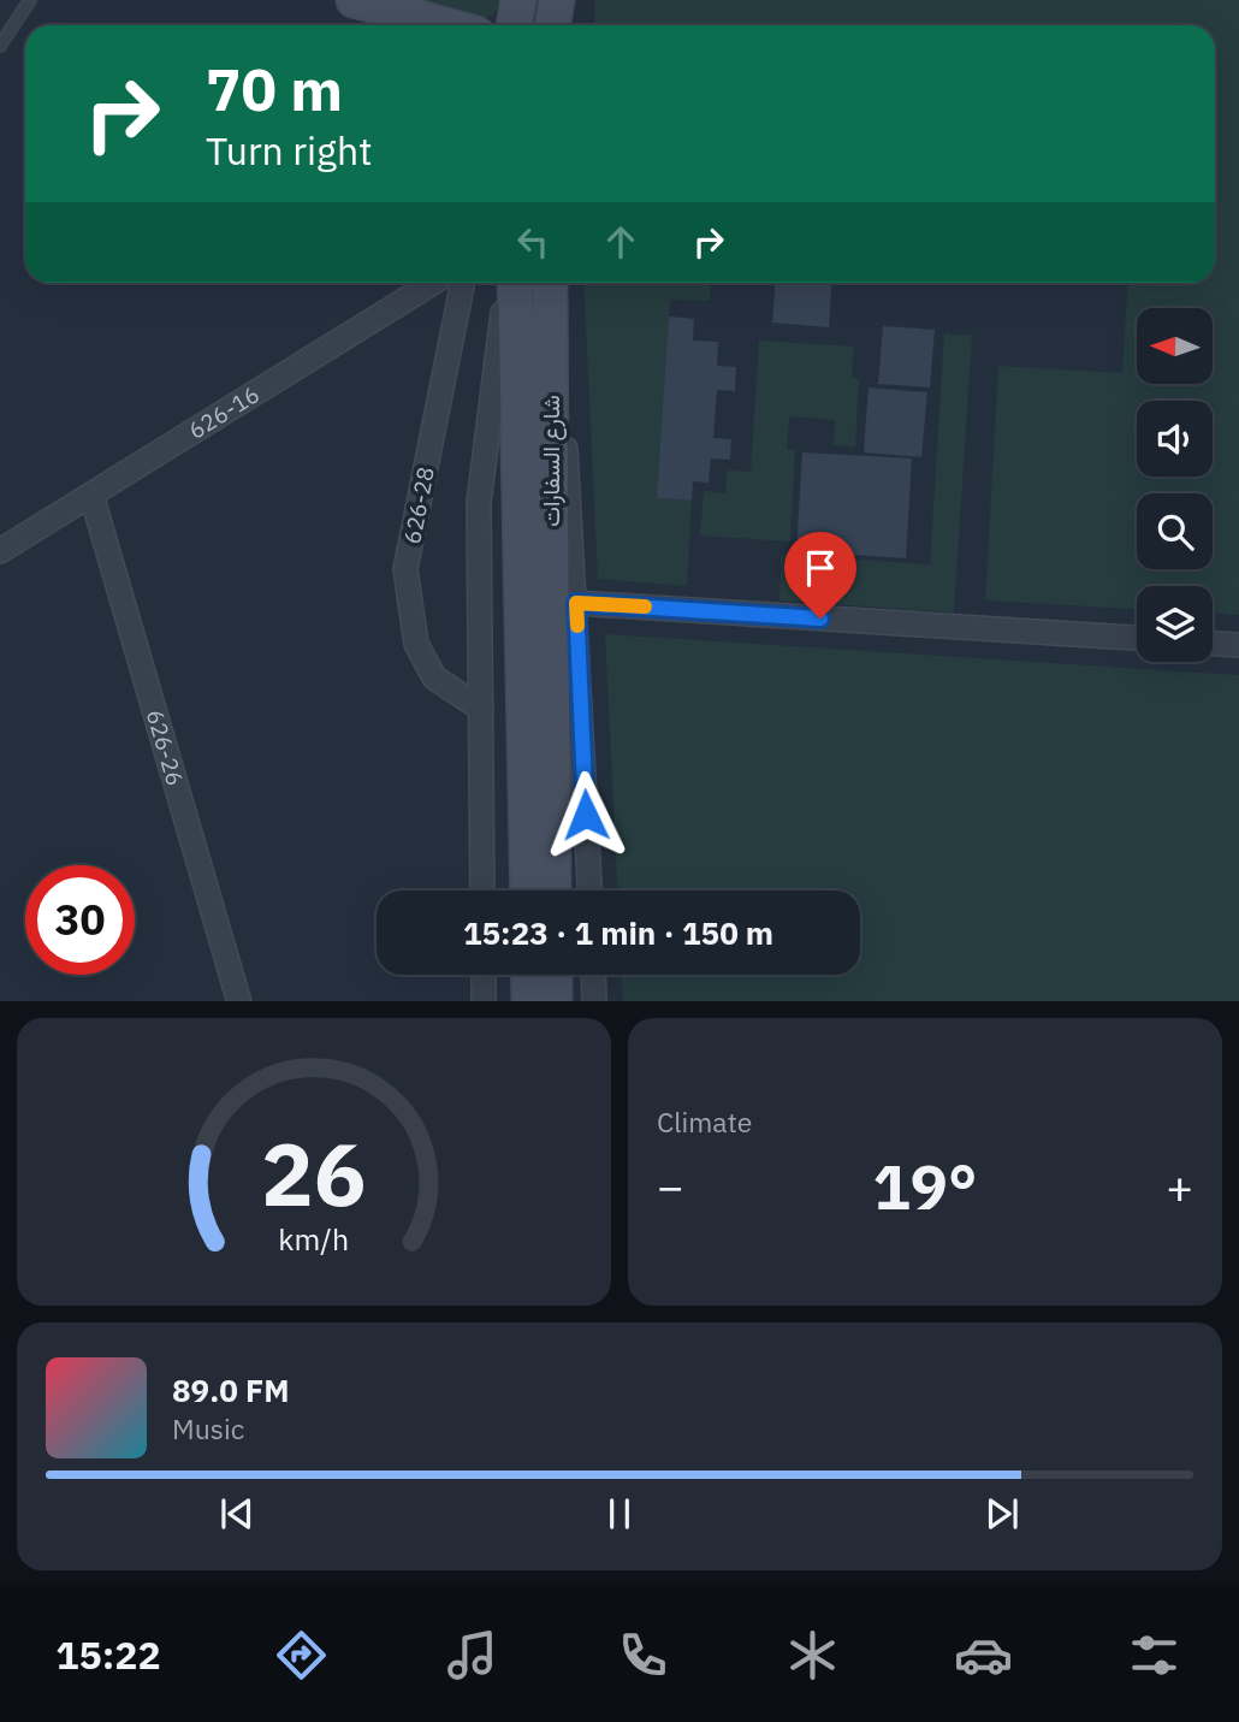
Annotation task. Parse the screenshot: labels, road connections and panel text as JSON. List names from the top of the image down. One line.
{"streets":{"main road":["شارع السفارات"],"street":["626-16","626-28","626-26"]},"crossings":[["626-16","626-26"]],"north":"left","page":{"turn":["70 m","Turn right"],"limit":"30","trip":"15:23 · 1 min · 150 m","tile":"Climate","heat":["−","19°","+"],"song":["89.0 FM","Music"],"tabs":"15:22","gauge":["26","km/h"]}}
